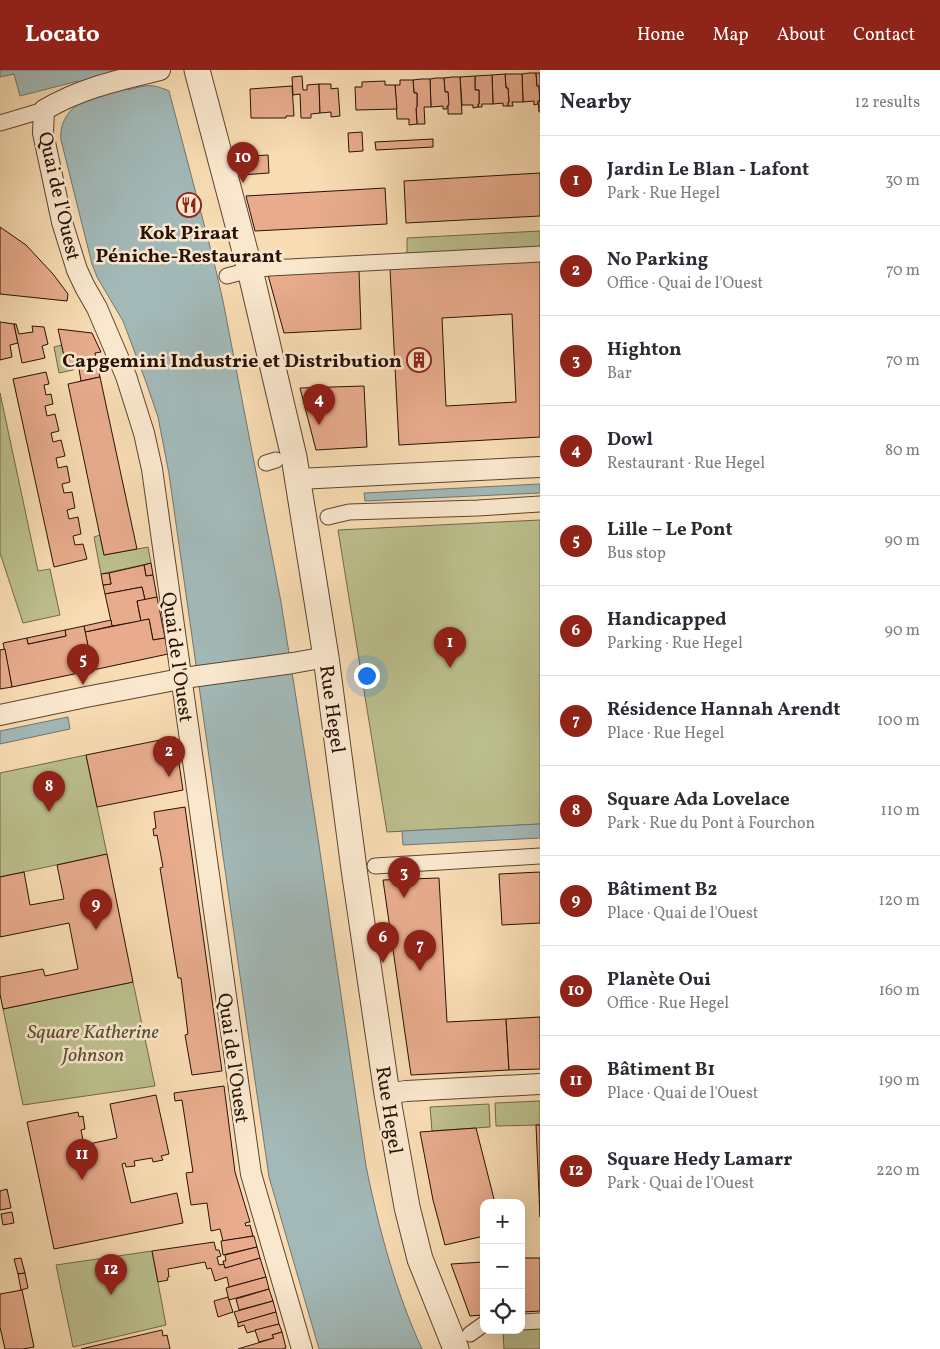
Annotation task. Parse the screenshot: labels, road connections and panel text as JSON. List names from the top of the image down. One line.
{"streets":{"street":["Quai de l'Ouest","Rue Hegel"]},"parks":["Square Katherine Johnson"],"places":{"restaurant":["Kok Piraat Péniche-Restaurant"],"building":["Capgemini Industrie et Distribution"]},"page":{"header":"Locato","nav":["Home","Map","About","Contact"],"heading":["Nearby","12 results"],"list":[{"mark":"1","name":"Jardin Le Blan - Lafont","note":"Park · Rue Hegel","value":"30 m"},{"mark":"2","name":"No Parking","note":"Office · Quai de l'Ouest","value":"70 m"},{"mark":"3","name":"Highton","note":"Bar","value":"70 m"},{"mark":"4","name":"Dowl","note":"Restaurant · Rue Hegel","value":"80 m"},{"mark":"5","name":"Lille – Le Pont","note":"Bus stop","value":"90 m"},{"mark":"6","name":"Handicapped","note":"Parking · Rue Hegel","value":"90 m"},{"mark":"7","name":"Résidence Hannah Arendt","note":"Place · Rue Hegel","value":"100 m"},{"mark":"8","name":"Square Ada Lovelace","note":"Park · Rue du Pont à Fourchon","value":"110 m"},{"mark":"9","name":"Bâtiment B2","note":"Place · Quai de l'Ouest","value":"120 m"},{"mark":"10","name":"Planète Oui","note":"Office · Rue Hegel","value":"160 m"},{"mark":"11","name":"Bâtiment B1","note":"Place · Quai de l'Ouest","value":"190 m"},{"mark":"12","name":"Square Hedy Lamarr","note":"Park · Quai de l'Ouest","value":"220 m"}],"pins":["10","4","1","5","2","8","3","9","6","7","11","12"],"map_buttons":["+","−"]}}
